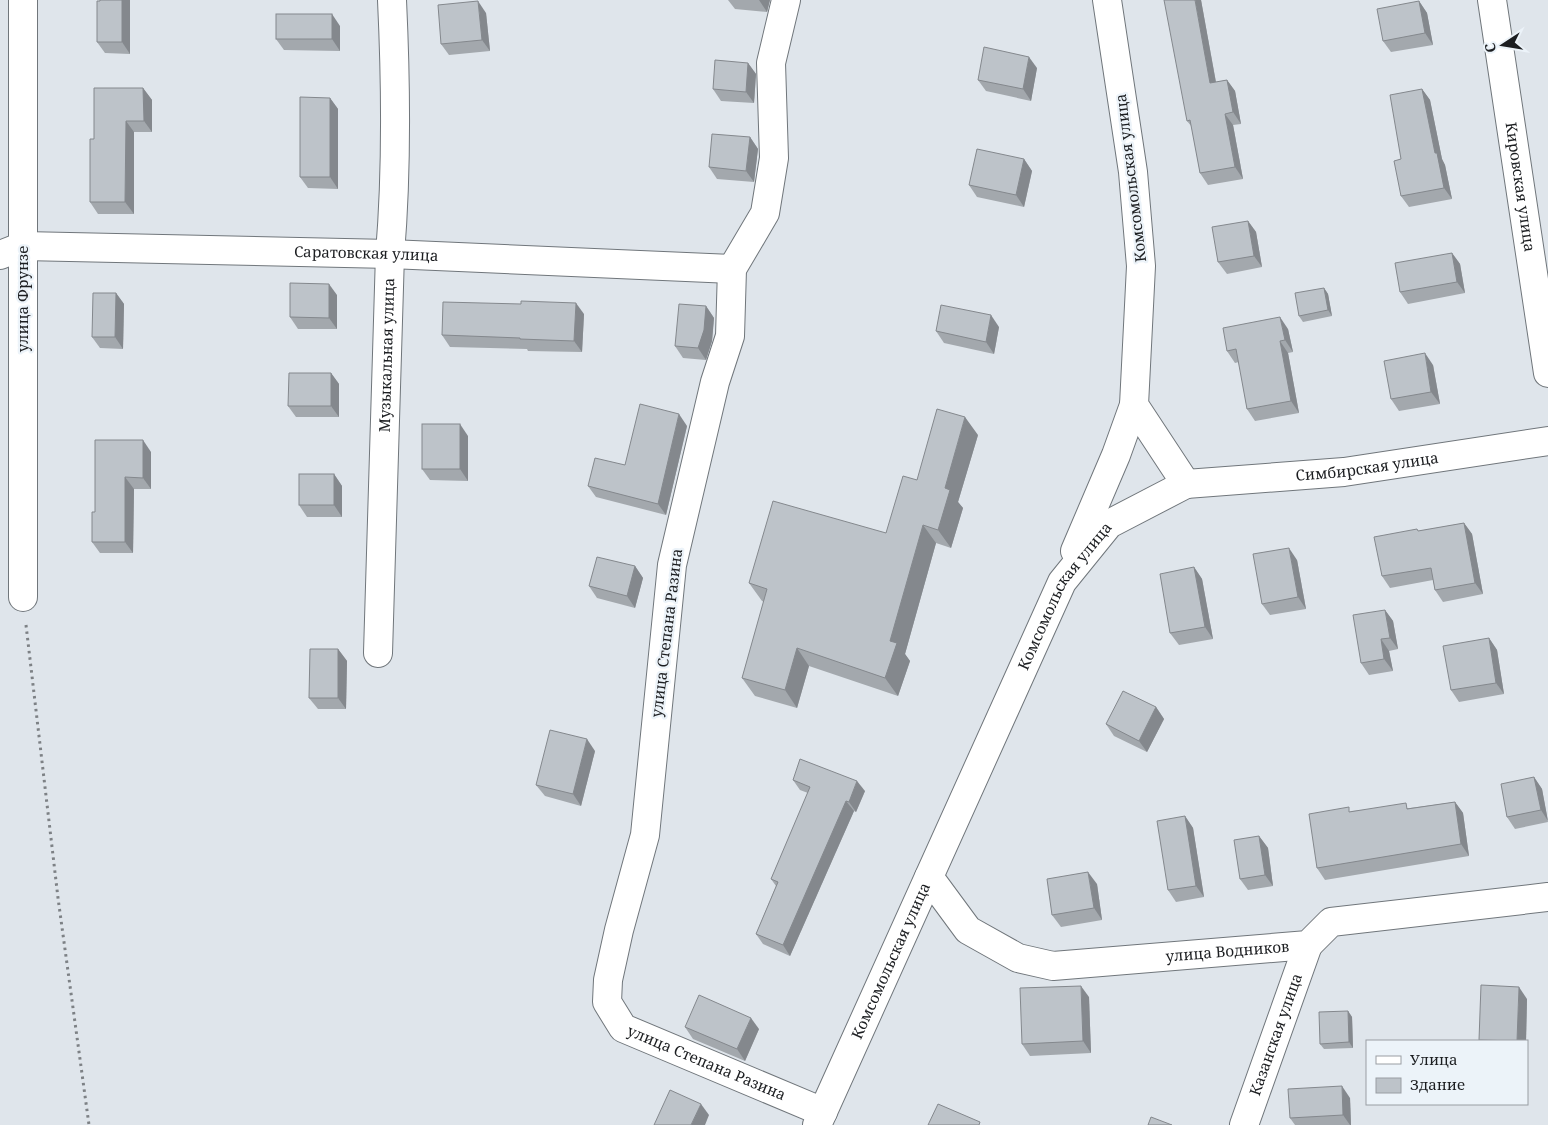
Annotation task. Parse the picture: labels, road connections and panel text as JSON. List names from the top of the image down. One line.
{"streets":{"street":["Комсомольская улица","Кировская улица","Саратовская улица","улица Фрунзе","Музыкальная улица","Симбирская улица","улица Степана Разина","улица Водников","Казанская улица"]},"crossings":[["Комсомольская улица","Симбирская улица"],["Комсомольская улица","улица Степана Разина"],["Комсомольская улица","улица Водников"],["Саратовская улица","улица Фрунзе"],["Саратовская улица","Музыкальная улица"],["Саратовская улица","улица Степана Разина"],["улица Водников","Казанская улица"]],"legend":["Улица","Здание"],"north":"left"}
